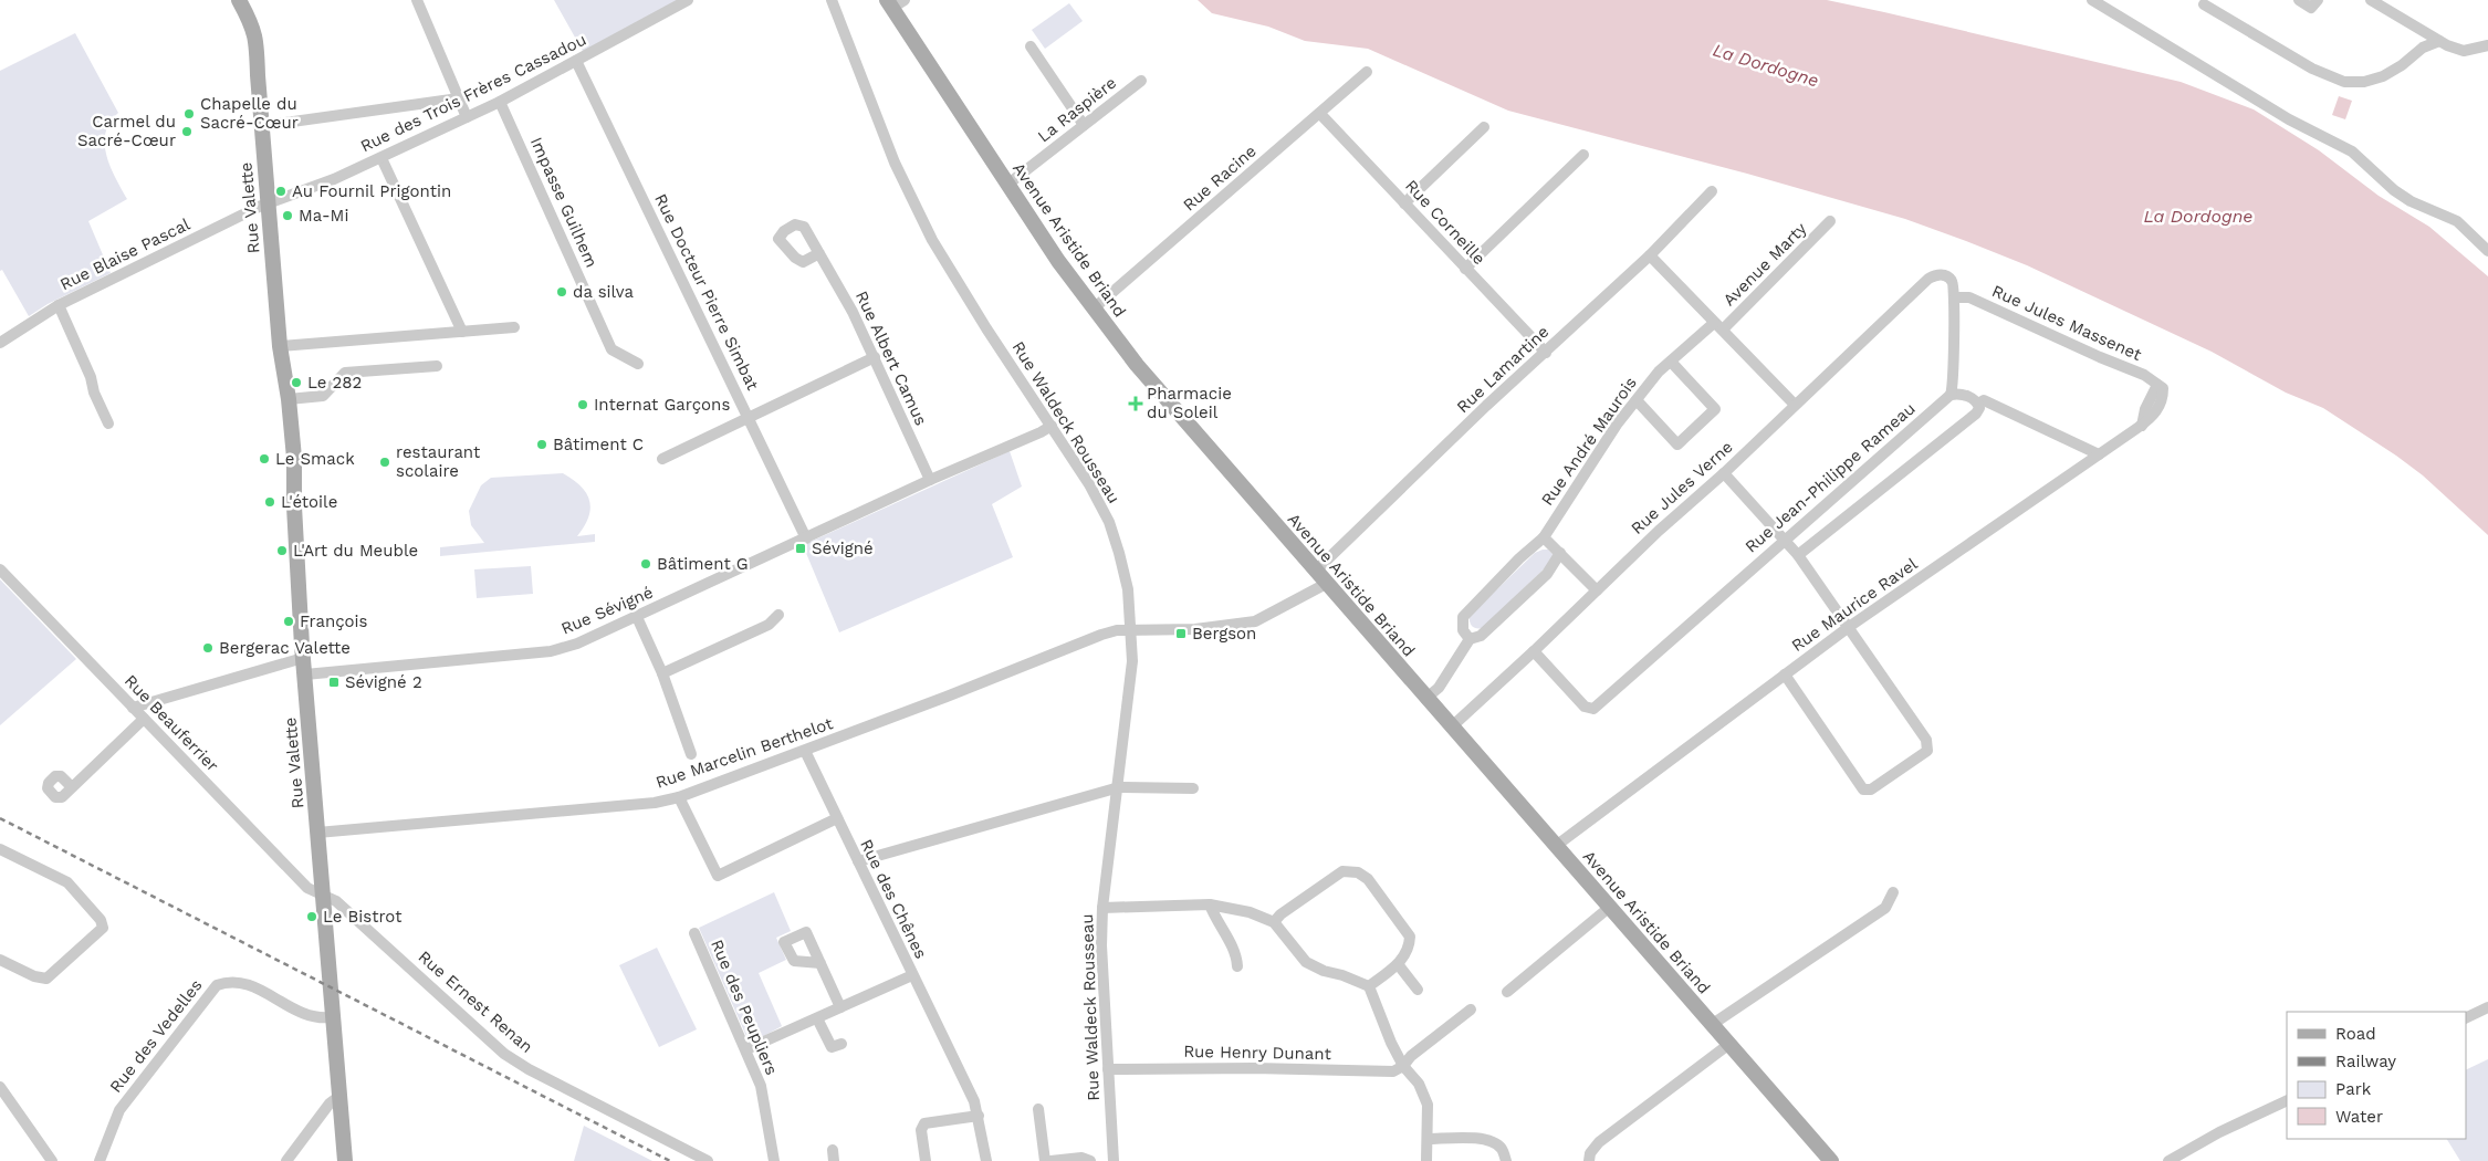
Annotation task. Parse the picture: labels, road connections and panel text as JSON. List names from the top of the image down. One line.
{"streets":{"main road":["Rue Valette","Avenue Aristide Briand"],"street":["Rue des Trois Frères Cassadou","La Raspière","Rue Racine","Impasse Guilhem","Rue Corneille","Rue Blaise Pascal","Avenue Marty","Rue Docteur Pierre Simbat","Rue Jules Massenet","Rue Albert Camus","Rue Lamartine","Rue Waldeck Rousseau","Rue André Maurois","Rue Jean-Philippe Rameau","Rue Jules Verne","Rue Maurice Ravel","Rue Sévigné","Rue Beauferrier","Rue Marcelin Berthelot","Rue des Chênes","Rue Ernest Renan","Rue des Peupliers","Rue des Vedelles","Rue Henry Dunant"]},"crossings":[["Rue des Trois Frères Cassadou","Impasse Guilhem"],["Rue des Trois Frères Cassadou","Rue Valette"],["Rue des Trois Frères Cassadou","Rue Blaise Pascal"],["Rue des Trois Frères Cassadou","Rue Docteur Pierre Simbat"],["La Raspière","Avenue Aristide Briand"],["Rue Racine","Rue Corneille"],["Rue Racine","Avenue Aristide Briand"],["Rue Valette","Rue Blaise Pascal"],["Rue Valette","Rue Sévigné"],["Rue Valette","Rue Beauferrier"],["Rue Valette","Rue Marcelin Berthelot"],["Rue Valette","Rue Ernest Renan"],["Rue Valette","Rue des Vedelles"],["Rue Corneille","Rue Lamartine"],["Avenue Aristide Briand","Rue Lamartine"],["Avenue Aristide Briand","Rue Jules Verne"],["Avenue Aristide Briand","Rue Maurice Ravel"],["Avenue Aristide Briand","Rue Marcelin Berthelot"],["Avenue Marty","Rue André Maurois"],["Rue Docteur Pierre Simbat","Rue Sévigné"],["Rue Jules Massenet","Rue Jules Verne"],["Rue Jules Massenet","Rue Maurice Ravel"],["Rue Albert Camus","Rue Sévigné"],["Rue Waldeck Rousseau","Rue Sévigné"],["Rue Waldeck Rousseau","Rue Marcelin Berthelot"],["Rue Waldeck Rousseau","Rue Henry Dunant"],["Rue Jean-Philippe Rameau","Rue Jules Verne"],["Rue Beauferrier","Rue Ernest Renan"],["Rue Marcelin Berthelot","Rue des Chênes"]],"water":["La Dordogne"],"places":{"other":["Chapelle du Sacré-Cœur","Carmel du Sacré-Cœur","Au Fournil Prigontin","Ma-Mi","da silva","Le 282","Internat Garçons","Bâtiment C","Le Smack","restaurant scolaire","L'étoile","L'Art du Meuble","Bâtiment G","François","Bergerac Valette","Le Bistrot"],"health":["Pharmacie du Soleil"],"transit":["Sévigné","Bergson","Sévigné 2"]},"legend":["Road","Railway","Park","Water"]}
